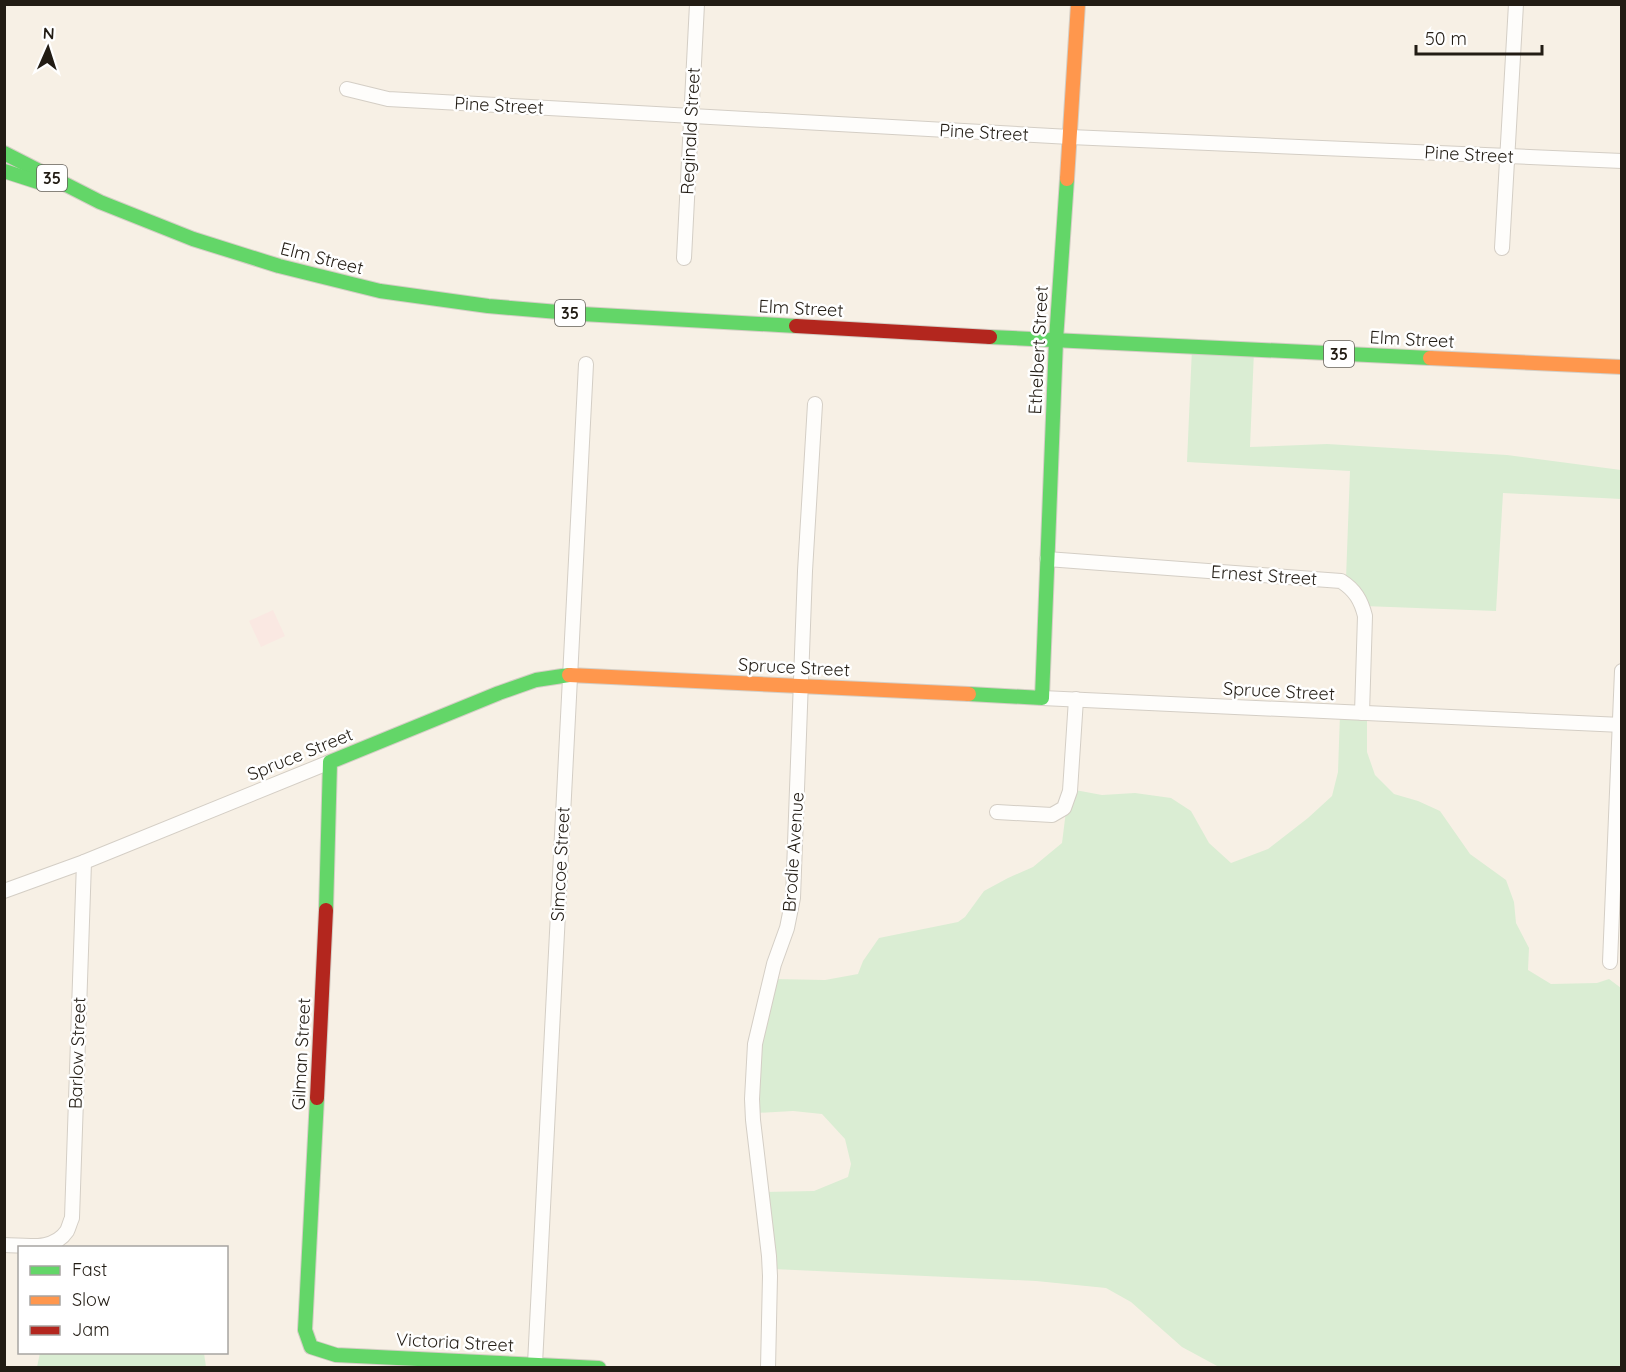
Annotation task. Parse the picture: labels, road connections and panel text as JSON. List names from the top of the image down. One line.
{"streets":{"street":["Pine Street","Reginald Street","35","Elm Street","Ethelbert Street","Ernest Street","Spruce Street","Brodie Avenue","Simcoe Street","Barlow Street","Gilman Street","Victoria Street"]},"crossings":[["Pine Street","Reginald Street"],["Pine Street","Ethelbert Street"],["Elm Street","Ethelbert Street"],["Ethelbert Street","Ernest Street"],["Ethelbert Street","Spruce Street"],["Ernest Street","Spruce Street"],["Spruce Street","Brodie Avenue"],["Spruce Street","Simcoe Street"],["Spruce Street","Barlow Street"],["Spruce Street","Gilman Street"],["Simcoe Street","Victoria Street"],["Gilman Street","Victoria Street"]],"legend":["Fast","Slow","Jam"],"scale_bar":"50 m","north":"top"}
